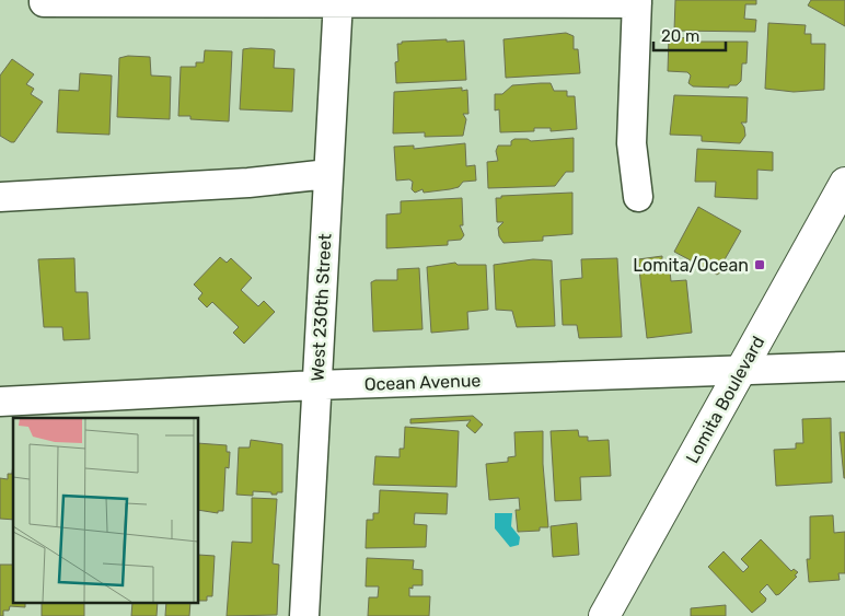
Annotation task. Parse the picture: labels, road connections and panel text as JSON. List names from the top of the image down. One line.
{"streets":{"main road":["Lomita Boulevard"],"street":["West 230th Street","Ocean Avenue"]},"crossings":[["West 230th Street","Ocean Avenue"],["Ocean Avenue","Lomita Boulevard"]],"places":{"transit":["Lomita/Ocean"]},"scale_bar":"20 m"}
